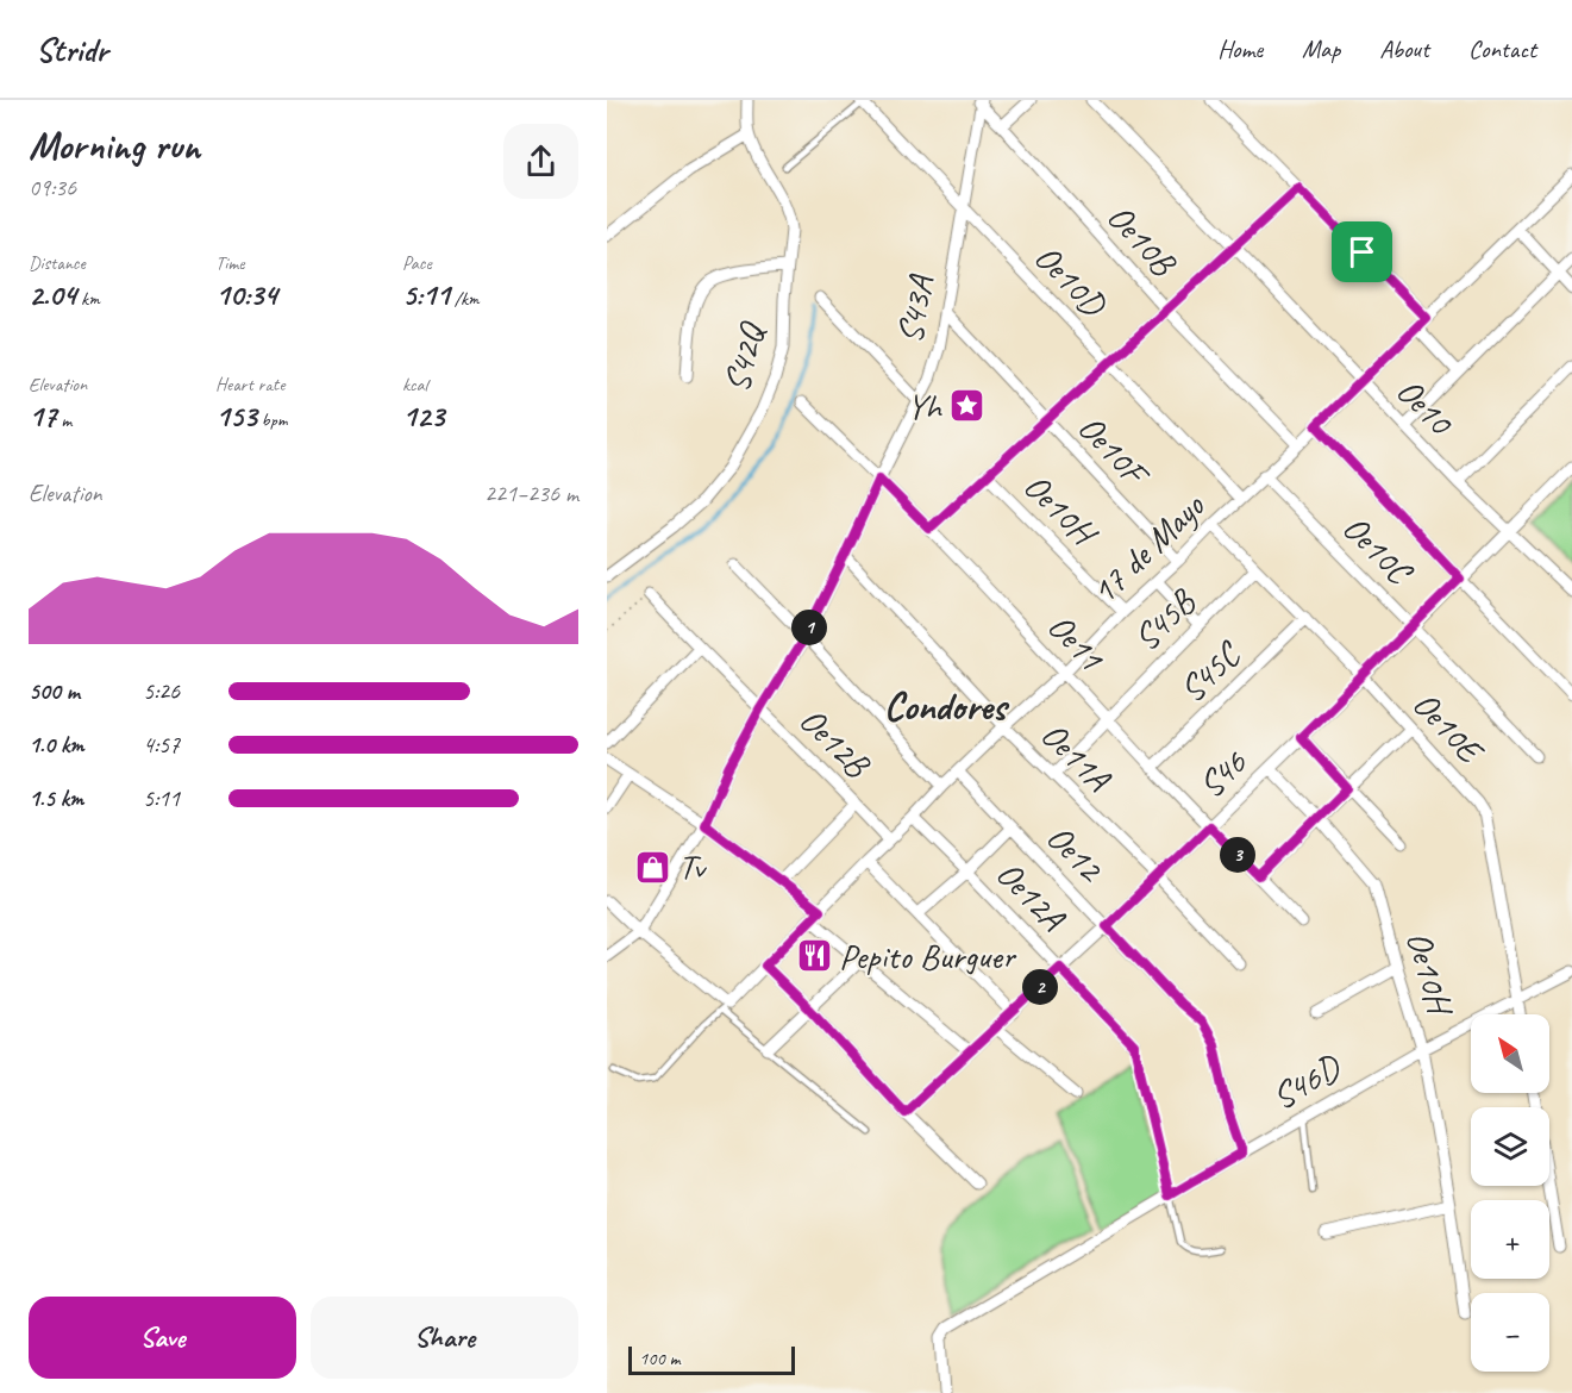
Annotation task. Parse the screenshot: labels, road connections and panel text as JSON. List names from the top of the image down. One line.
{"streets":{"street":["Oe10B","Oe10D","S43A","S42Q","Oe10","Oe10F","Oe10H","17 de Mayo","Oe10C","S45B","Oe11","S45C","Oe10E","Oe12B","Oe11A","S46","Oe12","Oe12A","S46D"]},"crossings":[["Oe10B","S43A"],["Oe10B","17 de Mayo"],["Oe10D","S43A"],["Oe10D","17 de Mayo"],["S43A","Oe10F"],["S43A","Oe11"],["S43A","Oe12B"],["S43A","Oe11A"],["Oe10","17 de Mayo"],["Oe10","S46"],["Oe10F","17 de Mayo"],["Oe10H","17 de Mayo"],["Oe10H","S46"],["Oe10H","S46D"],["17 de Mayo","Oe10C"],["17 de Mayo","Oe11"],["17 de Mayo","Oe10E"],["17 de Mayo","Oe12B"],["17 de Mayo","Oe11A"],["17 de Mayo","Oe12"],["17 de Mayo","Oe12A"],["Oe10C","S46"],["S45B","Oe11"],["S45B","Oe10E"],["S45B","Oe11A"],["Oe11","S45C"],["Oe11","S46"],["S45C","Oe10E"],["Oe10E","S46"],["Oe10E","S46D"],["Oe11A","S46"],["S46","Oe12"],["S46","Oe12A"]],"districts":["Condores"],"places":{"place":["Yh"],"shop":["Tv"],"restaurant":["Pepito Burguer"]},"scale_bar":"100 m","north":"top left","page":{"header":"Stridr","nav":["Home","Map","About","Contact"],"heading":["Morning run","09:36"],"stats":[["Distance","2.04 km"],["Time","10:34"],["Pace","5:11 /km"],["Elevation","17 m"],["Heart rate","153 bpm"],["kcal","123"]],"chart":["Elevation","221–236 m"],"pins":["1","3","2"],"list":[{"name":"500 m","note":"5:26"},{"name":"1.0 km","note":"4:57"},{"name":"1.5 km","note":"5:11"}],"map_buttons":["+","−"],"buttons":["Save","Share"],"scale":"100 m"}}
